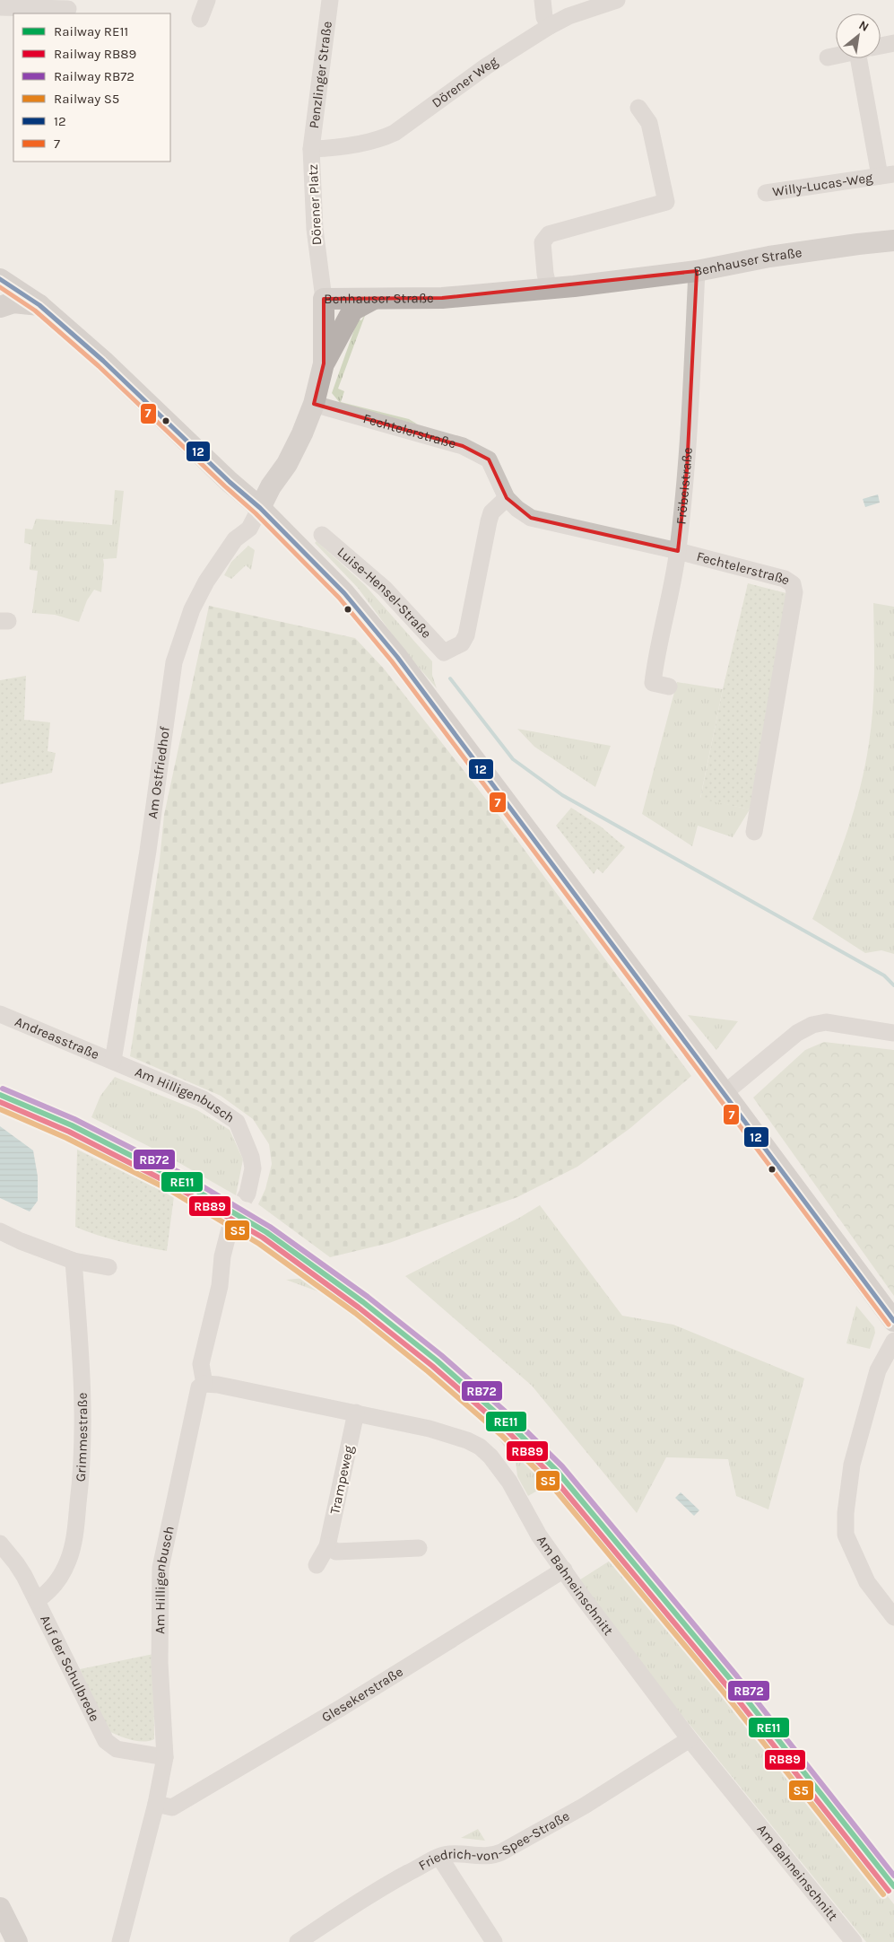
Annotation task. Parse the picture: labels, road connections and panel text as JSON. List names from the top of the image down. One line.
{"streets":{"main road":["Benhauser Straße"],"street":["Penzlinger Straße","Dörener Weg","Willy-Lucas-Weg","Dörener Platz","Fechtelerstraße","Fröbelstraße","Luise-Hensel-Straße","Am Ostfriedhof","Andreasstraße","Am Hilligenbusch","Grimmestraße","Trampeweg","Am Bahneinschnitt","Auf der Schulbrede","Glesekerstraße","Friedrich-von-Spee-Straße"]},"crossings":[["Penzlinger Straße","Dörener Weg"],["Penzlinger Straße","Dörener Platz"],["Dörener Weg","Dörener Platz"],["Dörener Platz","Benhauser Straße"],["Benhauser Straße","Fechtelerstraße"],["Benhauser Straße","Fröbelstraße"],["Benhauser Straße","Am Ostfriedhof"],["Fechtelerstraße","Fröbelstraße"],["Fechtelerstraße","Luise-Hensel-Straße"],["Am Ostfriedhof","Andreasstraße"],["Am Ostfriedhof","Am Hilligenbusch"],["Andreasstraße","Am Hilligenbusch"],["Am Hilligenbusch","Am Bahneinschnitt"],["Am Hilligenbusch","Auf der Schulbrede"],["Am Hilligenbusch","Glesekerstraße"],["Grimmestraße","Auf der Schulbrede"],["Trampeweg","Am Bahneinschnitt"],["Am Bahneinschnitt","Glesekerstraße"],["Am Bahneinschnitt","Friedrich-von-Spee-Straße"]],"lines":["transit line 12","transit line 7","rail line RB72","rail line RE11","rail line RB89","rail line S5"],"legend":["Railway RE11","Railway RB89","Railway RB72","Railway S5","12","7"],"north":"top right"}
